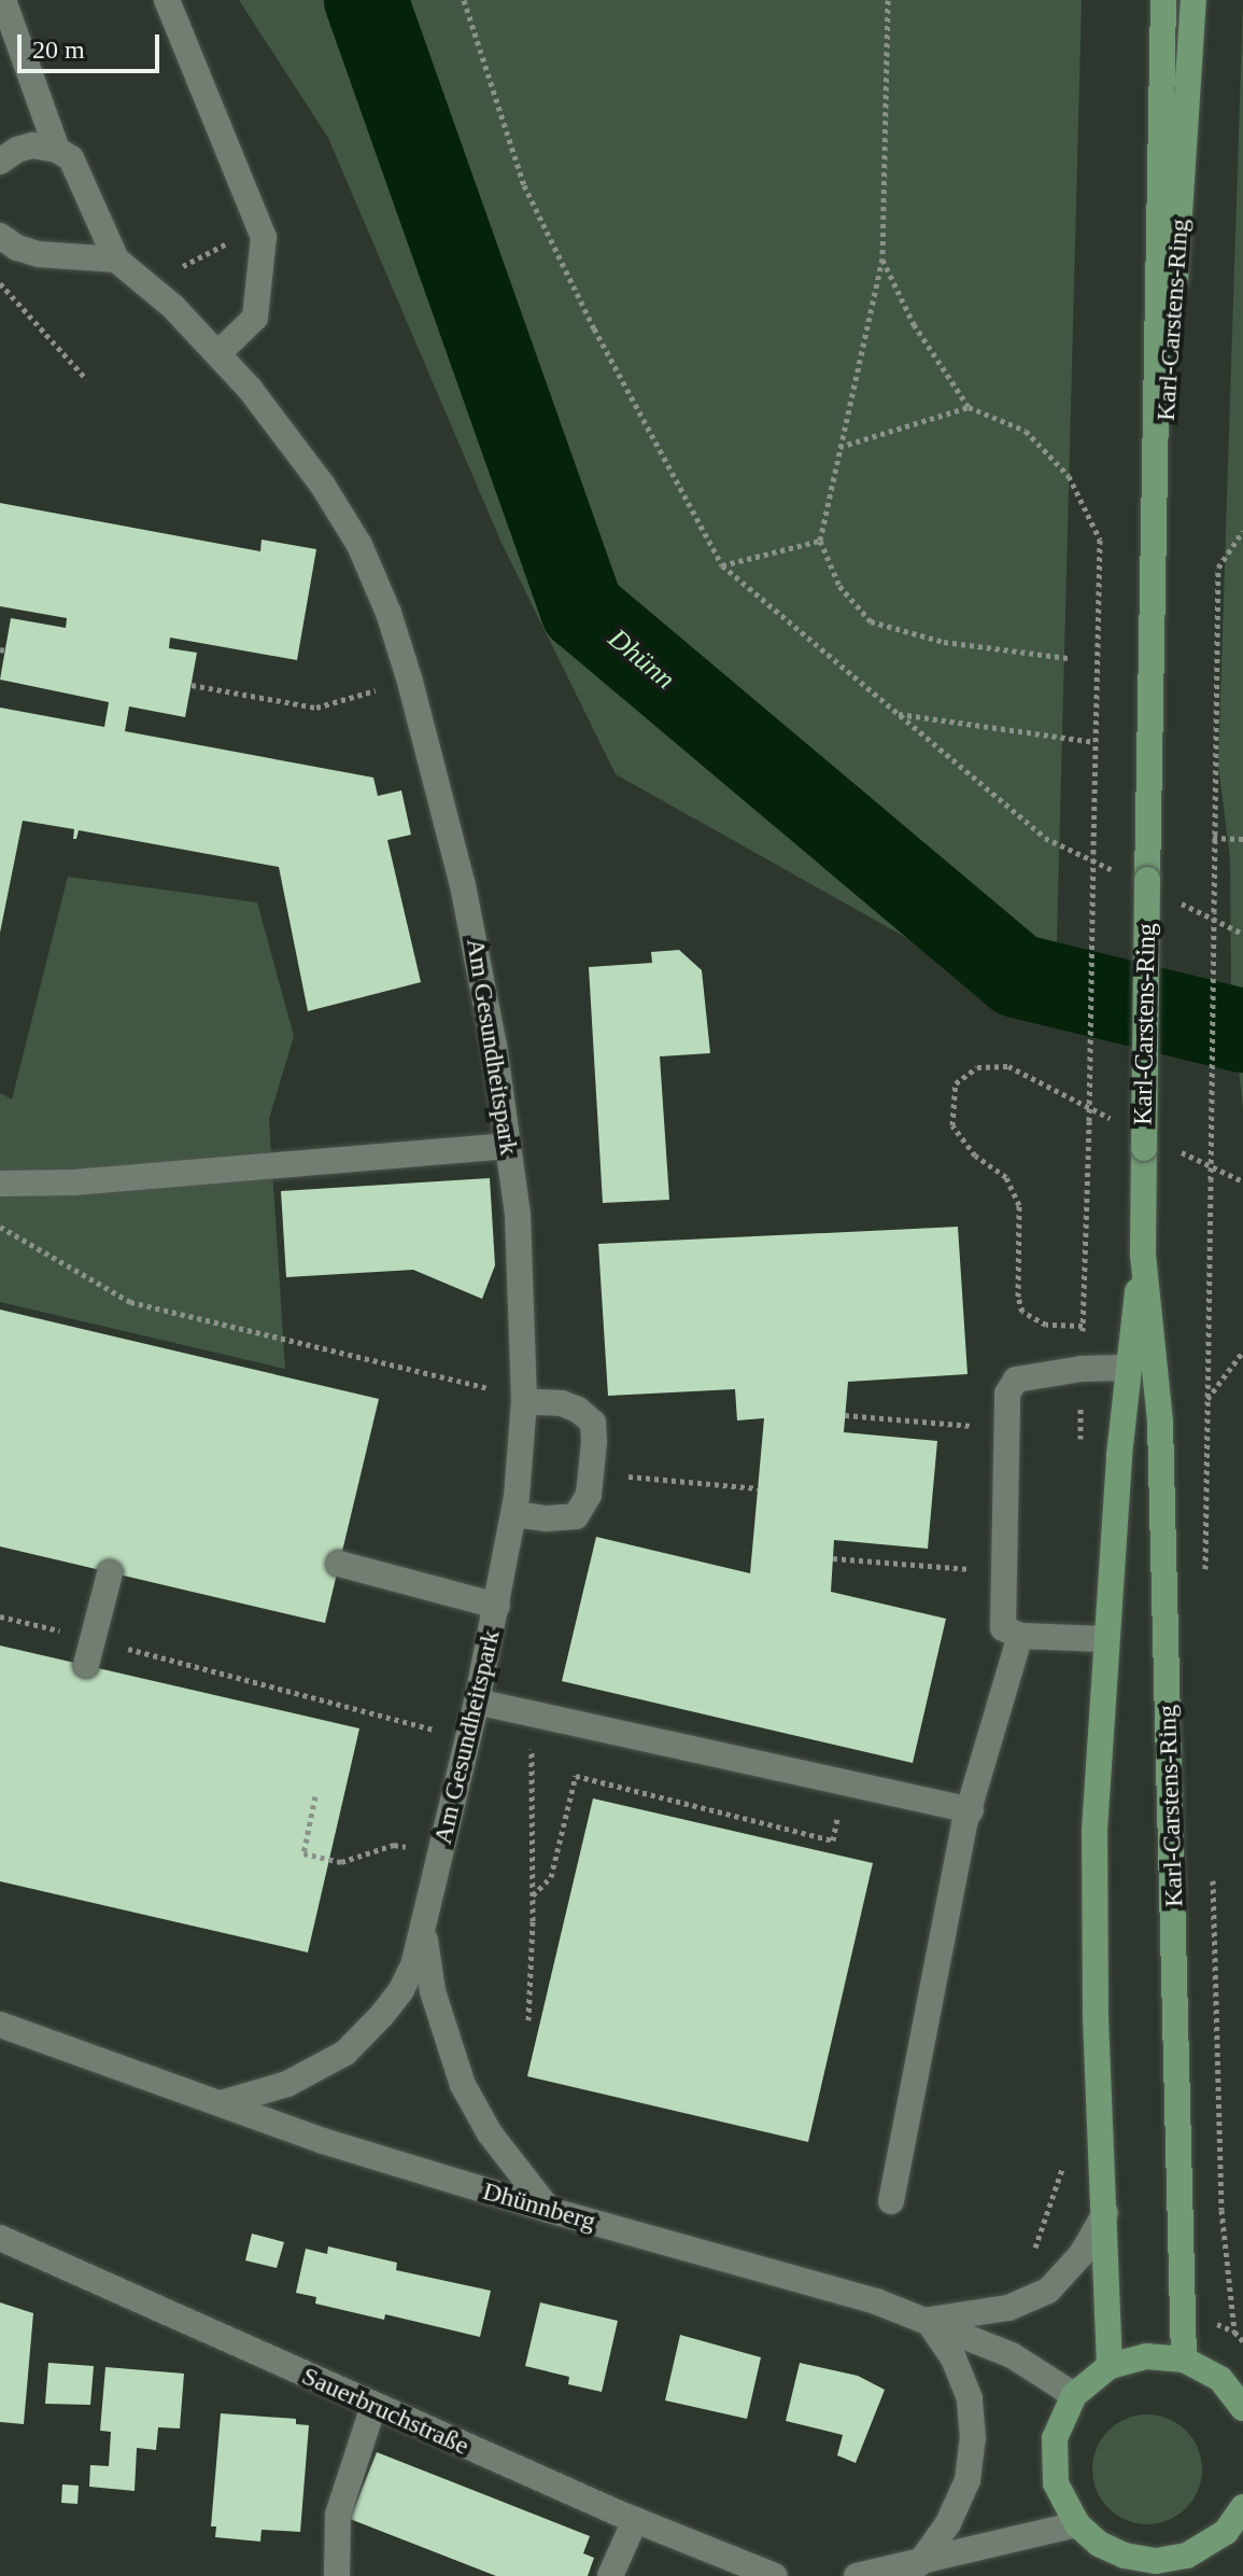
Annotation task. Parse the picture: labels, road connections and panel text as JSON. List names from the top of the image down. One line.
{"streets":{"main road":["Karl-Carstens-Ring"],"street":["Am Gesundheitspark","Dhünnberg","Sauerbruchstraße"]},"crossings":[["Am Gesundheitspark","Dhünnberg"]],"water":["Dhünn"],"scale_bar":"20 m"}
